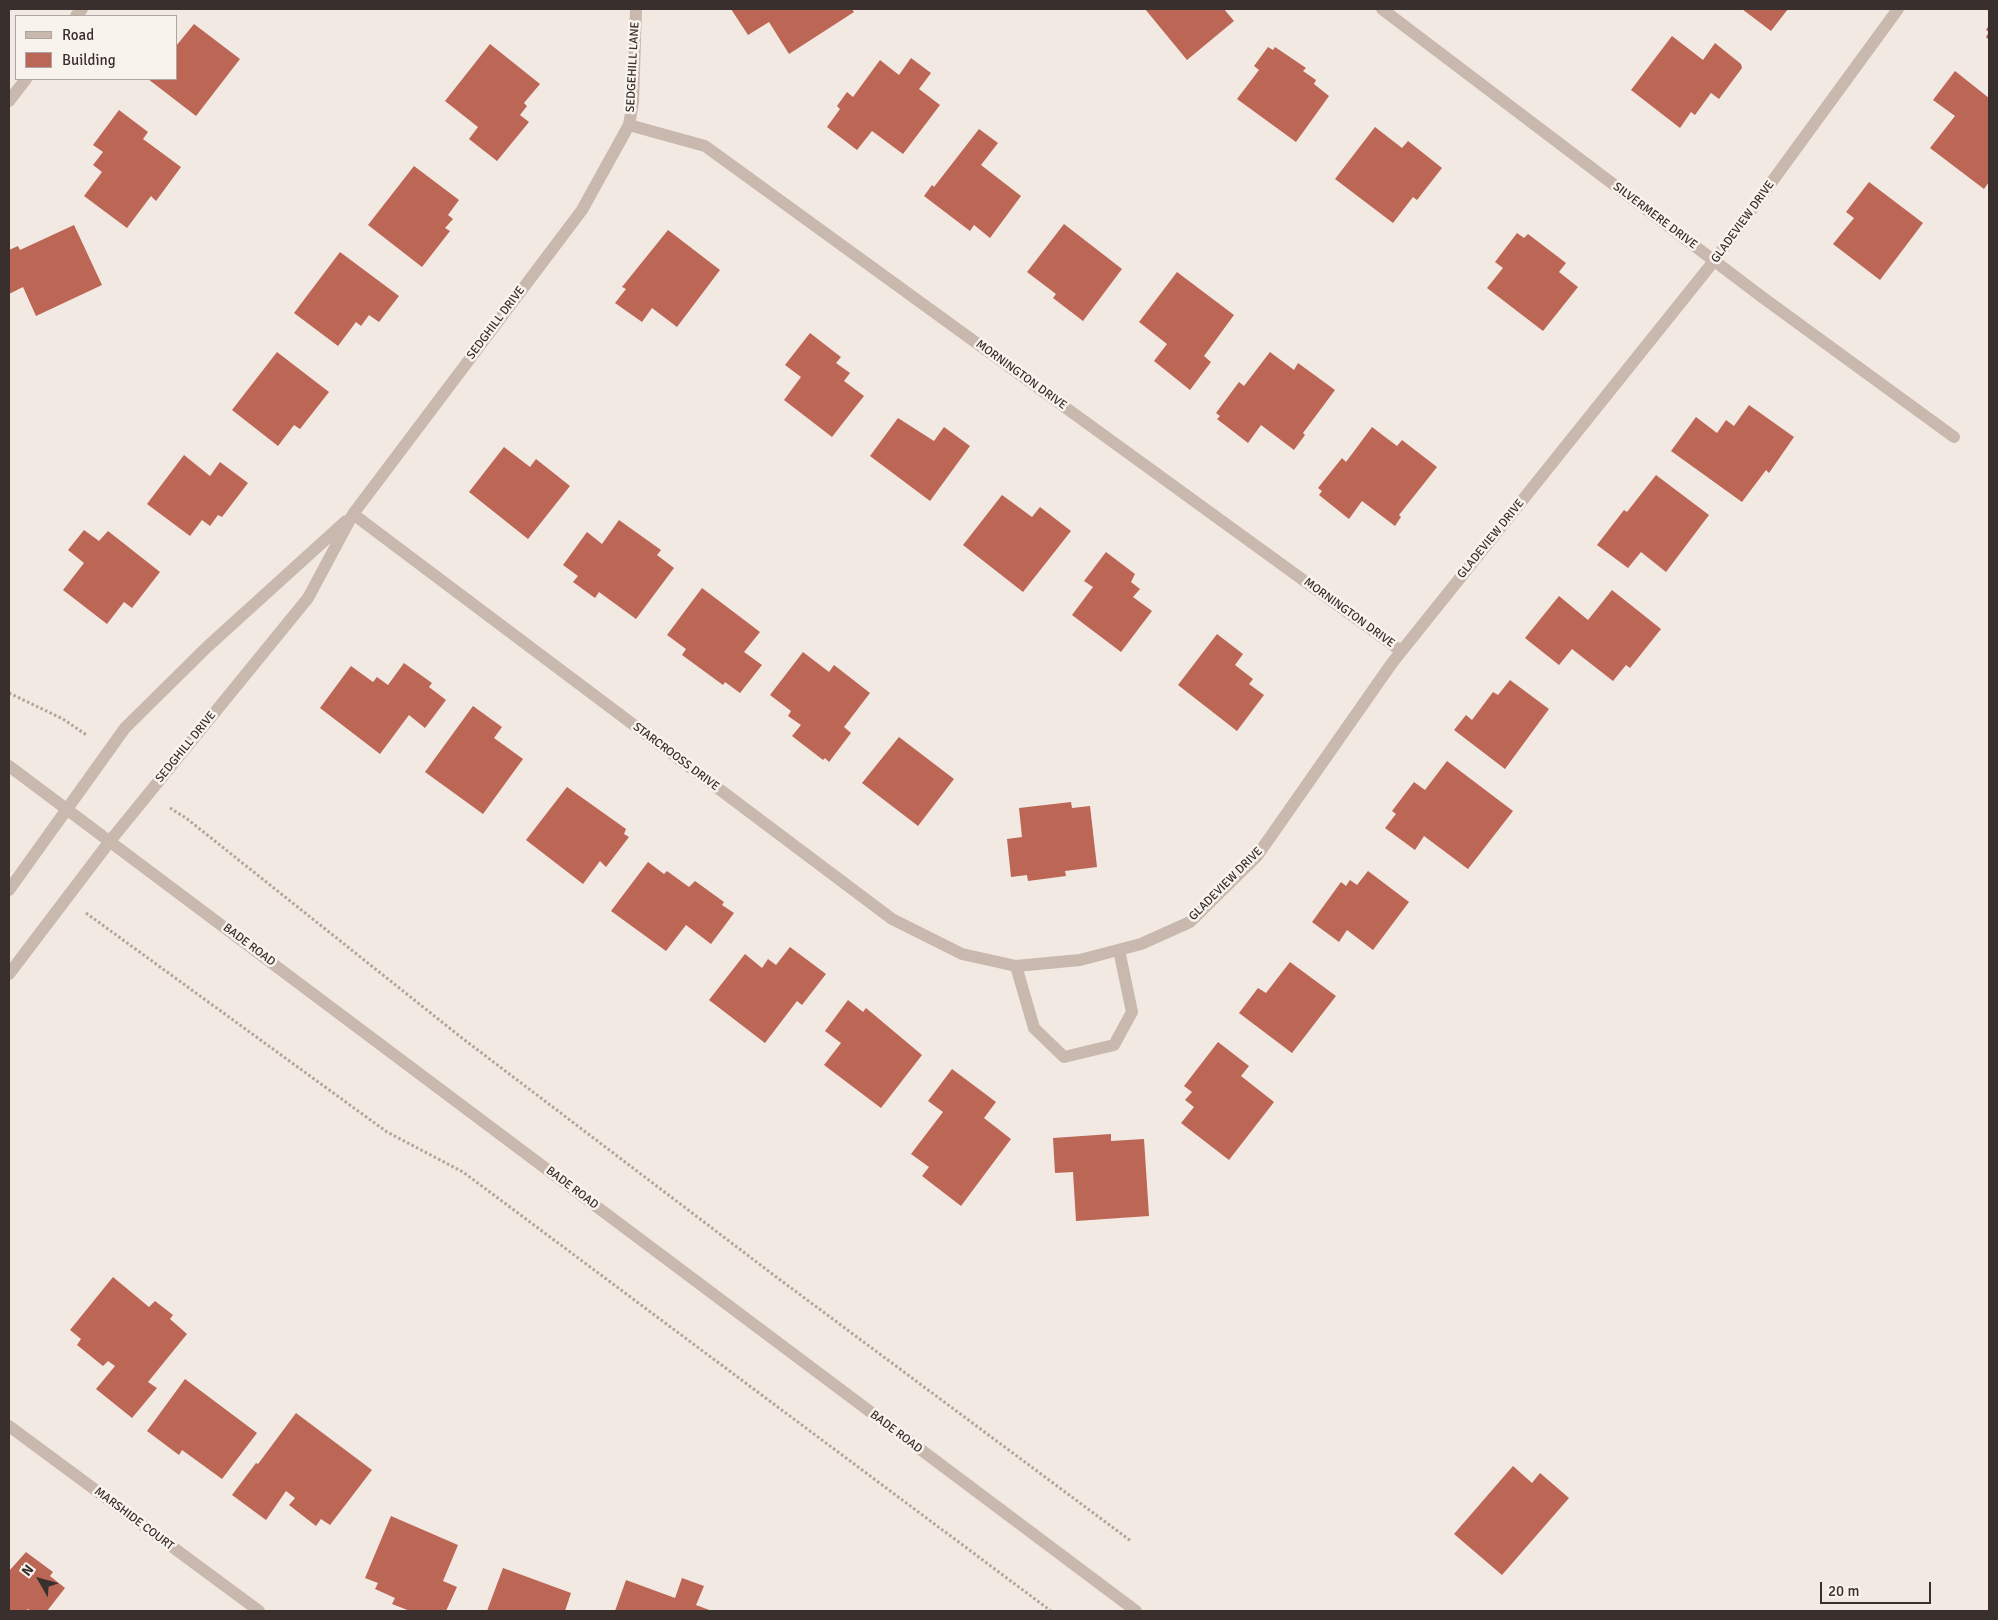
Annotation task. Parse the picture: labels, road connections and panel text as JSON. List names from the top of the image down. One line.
{"streets":{"street":["SEDGEHILL LANE","SILVERMERE DRIVE","GLADEVIEW DRIVE","SEDGHILL DRIVE","MORNINGTON DRIVE","STARCROOSS DRIVE","BADE ROAD","MARSHIDE COURT"]},"crossings":[["SEDGEHILL LANE","SEDGHILL DRIVE"],["SEDGEHILL LANE","MORNINGTON DRIVE"],["SILVERMERE DRIVE","GLADEVIEW DRIVE"],["GLADEVIEW DRIVE","MORNINGTON DRIVE"],["GLADEVIEW DRIVE","STARCROOSS DRIVE"],["SEDGHILL DRIVE","MORNINGTON DRIVE"],["SEDGHILL DRIVE","STARCROOSS DRIVE"],["SEDGHILL DRIVE","BADE ROAD"]],"legend":["Road","Building"],"scale_bar":"20 m","north":"top left"}
